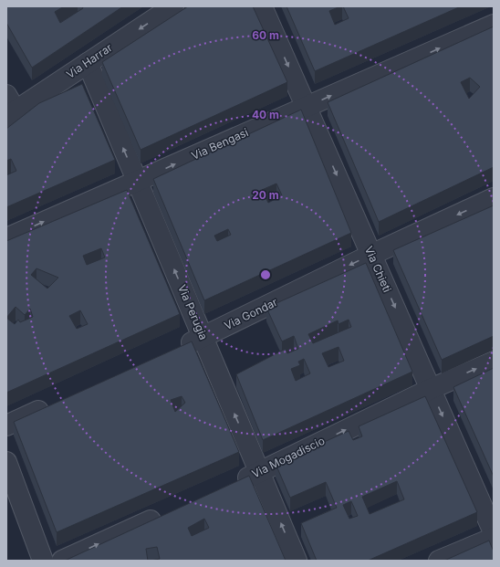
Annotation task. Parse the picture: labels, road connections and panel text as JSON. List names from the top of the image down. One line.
{"streets":{"street":["Via Harrar","Via Bengasi","Via Chieti","Via Perugia","Via Gondar","Via Mogadiscio"]},"crossings":[["Via Harrar","Via Perugia"],["Via Bengasi","Via Chieti"],["Via Bengasi","Via Perugia"],["Via Chieti","Via Gondar"],["Via Chieti","Via Mogadiscio"],["Via Perugia","Via Gondar"],["Via Perugia","Via Mogadiscio"]],"one_way":["Via Harrar","Via Bengasi","Via Chieti","Via Perugia","Via Gondar","Via Mogadiscio"],"rings":["60 m","40 m","20 m"]}
